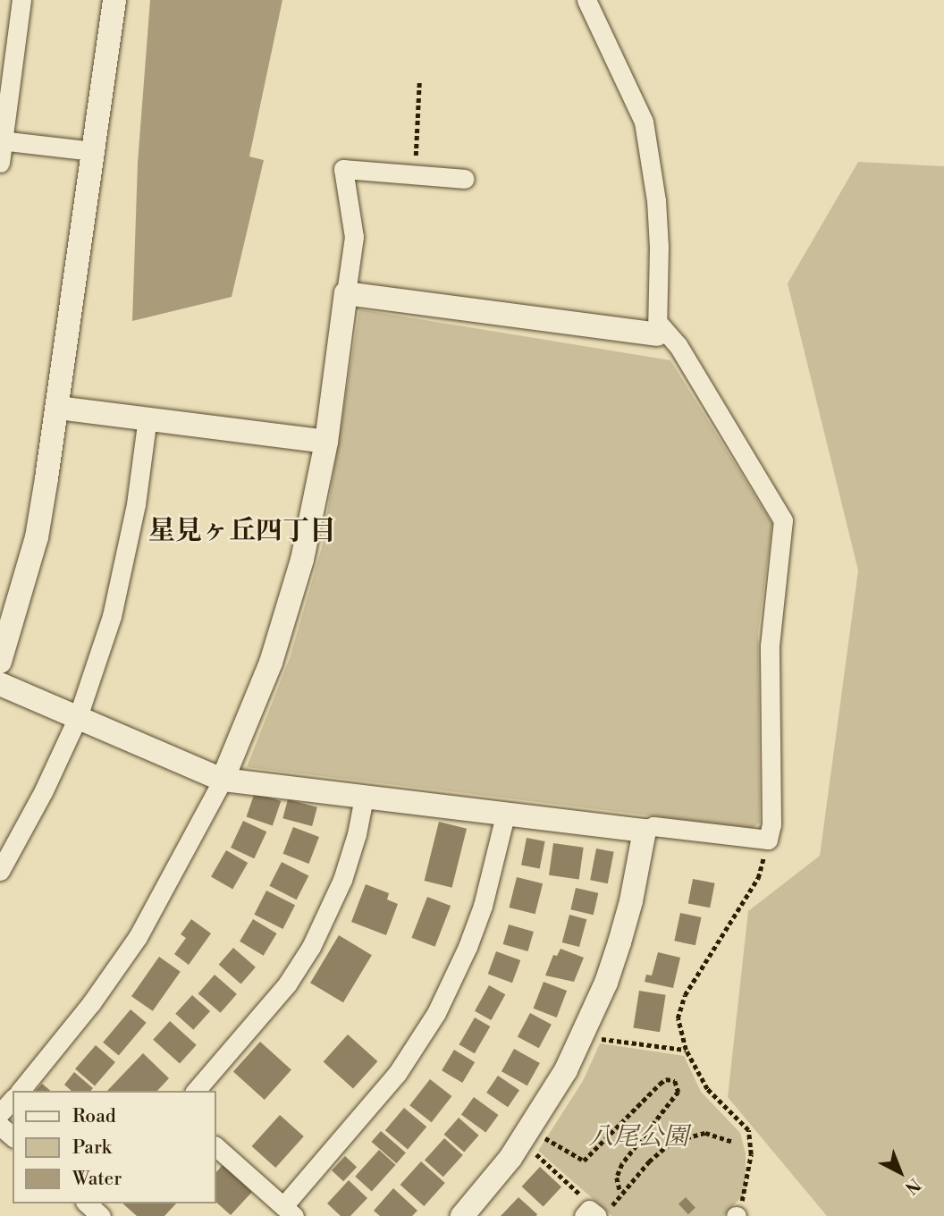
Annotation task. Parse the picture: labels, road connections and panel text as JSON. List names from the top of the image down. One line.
{"districts":["星見ヶ丘四丁目"],"parks":["八尾公園"],"legend":["Road","Park","Water"],"north":"bottom right"}
